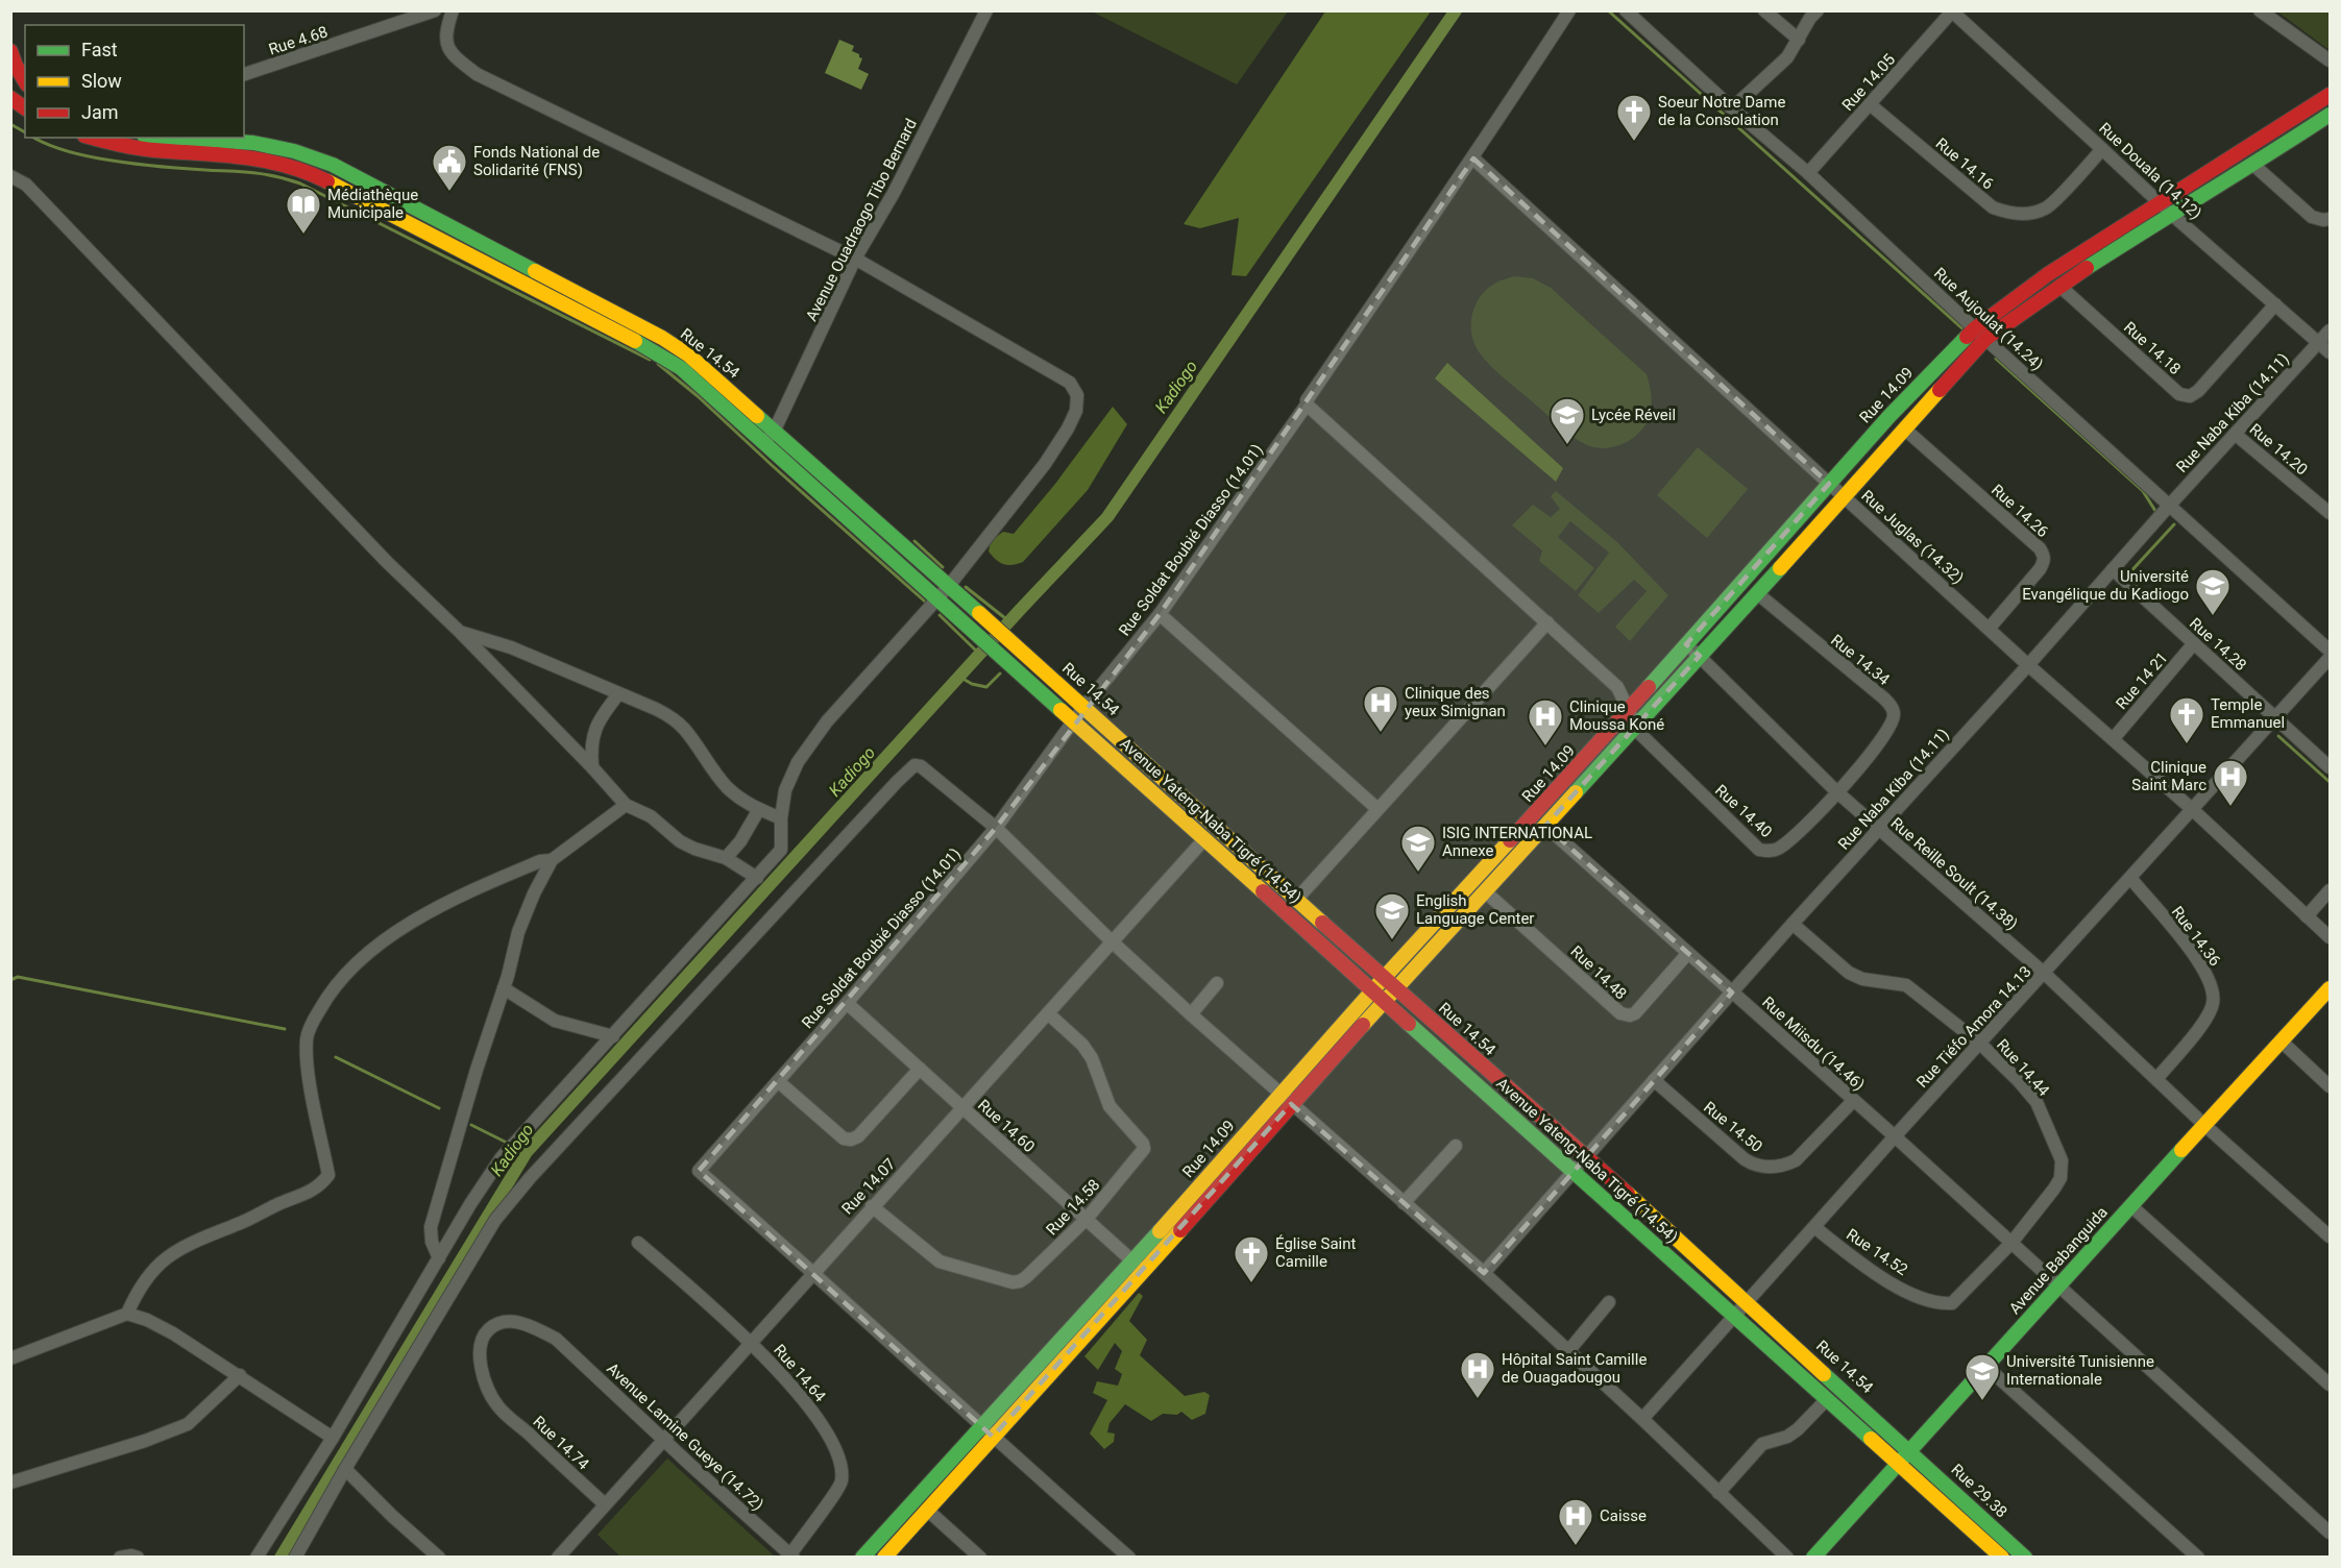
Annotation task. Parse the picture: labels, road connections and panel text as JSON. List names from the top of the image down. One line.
{"streets":{"street":["Rue 4.68","Rue 14.05","Rue 14.16","Rue Douala (14.12)","Avenue Ouadraogo Tibo Bernard","Rue Aujoulat (14.24)","Rue 14.18","Rue 14.54","Rue 14.09","Rue Naba Kiba (14.11)","Rue 14.20","Rue 14.26","Rue Juglas (14.32)","Rue Soldat Boubié Diasso (14.01)","Rue 14.28","Rue 14.34","Rue 14 21","Rue 14.40","Avenue Yateng-Naba Tigré (14.54)","Rue Reille Soult (14.38)","Rue 14.36","Rue 14.48","Rue Tiéfo Amora 14.13","Rue Miisdu (14.46)","Rue 14.44","Rue 14.60","Rue 14.50","Rue 14.07","Rue 14.58","Rue 14.52","Avenue Babanguida","Rue 14.64","Avenue Lamine Gueye (14.72)","Rue 14.74","Rue 29.38"]},"crossings":[["Rue 14.05","Rue 14.16"],["Rue 14.05","Rue Douala (14.12)"],["Rue 14.05","Rue Aujoulat (14.24)"],["Rue 14.16","Rue Douala (14.12)"],["Rue Douala (14.12)","Rue 14.18"],["Rue Douala (14.12)","Rue 14.09"],["Rue Douala (14.12)","Rue Naba Kiba (14.11)"],["Avenue Ouadraogo Tibo Bernard","Rue 14.54"],["Rue Aujoulat (14.24)","Rue 14.09"],["Rue Aujoulat (14.24)","Rue Naba Kiba (14.11)"],["Rue 14.18","Rue 14.09"],["Rue 14.54","Rue 14.09"],["Rue 14.54","Rue Naba Kiba (14.11)"],["Rue 14.54","Rue Soldat Boubié Diasso (14.01)"],["Rue 14.54","Avenue Yateng-Naba Tigré (14.54)"],["Rue 14.54","Rue Tiéfo Amora 14.13"],["Rue 14.54","Avenue Babanguida"],["Rue 14.54","Rue 29.38"],["Rue 14.09","Rue 14.26"],["Rue 14.09","Rue Juglas (14.32)"],["Rue 14.09","Rue 14.34"],["Rue 14.09","Rue 14.40"],["Rue 14.09","Avenue Yateng-Naba Tigré (14.54)"],["Rue 14.09","Rue Reille Soult (14.38)"],["Rue 14.09","Rue 14.48"],["Rue 14.09","Rue Miisdu (14.46)"],["Rue 14.09","Rue 14.60"],["Rue Naba Kiba (14.11)","Rue 14.20"],["Rue Naba Kiba (14.11)","Rue Juglas (14.32)"],["Rue Naba Kiba (14.11)","Rue 14.28"],["Rue Naba Kiba (14.11)","Avenue Yateng-Naba Tigré (14.54)"],["Rue Naba Kiba (14.11)","Rue Reille Soult (14.38)"],["Rue Naba Kiba (14.11)","Rue Miisdu (14.46)"],["Rue Naba Kiba (14.11)","Rue 14.44"],["Rue Naba Kiba (14.11)","Rue 14.50"],["Rue 14.26","Rue Juglas (14.32)"],["Rue Juglas (14.32)","Rue Soldat Boubié Diasso (14.01)"],["Rue Juglas (14.32)","Rue 14 21"],["Rue Juglas (14.32)","Rue Tiéfo Amora 14.13"],["Rue Soldat Boubié Diasso (14.01)","Avenue Yateng-Naba Tigré (14.54)"],["Rue Soldat Boubié Diasso (14.01)","Rue 14.60"],["Rue Soldat Boubié Diasso (14.01)","Rue 14.07"],["Rue 14.28","Rue 14 21"],["Rue 14.28","Rue Tiéfo Amora 14.13"],["Rue 14.34","Rue 14.40"],["Rue 14.34","Rue Reille Soult (14.38)"],["Rue 14.40","Rue Reille Soult (14.38)"],["Avenue Yateng-Naba Tigré (14.54)","Rue Tiéfo Amora 14.13"],["Avenue Yateng-Naba Tigré (14.54)","Rue 14.07"],["Avenue Yateng-Naba Tigré (14.54)","Avenue Babanguida"],["Rue Reille Soult (14.38)","Rue 14.36"],["Rue Reille Soult (14.38)","Rue Tiéfo Amora 14.13"],["Rue Reille Soult (14.38)","Avenue Babanguida"],["Rue 14.36","Rue Tiéfo Amora 14.13"],["Rue 14.48","Rue Miisdu (14.46)"],["Rue Tiéfo Amora 14.13","Rue Miisdu (14.46)"],["Rue Tiéfo Amora 14.13","Rue 14.44"],["Rue Tiéfo Amora 14.13","Rue 14.52"],["Rue Miisdu (14.46)","Rue 14.44"],["Rue Miisdu (14.46)","Rue 14.50"],["Rue Miisdu (14.46)","Rue 14.52"],["Rue Miisdu (14.46)","Avenue Babanguida"],["Rue 14.44","Rue 14.52"],["Rue 14.60","Rue 14.07"],["Rue 14.60","Rue 14.58"],["Rue 14.07","Rue 14.58"],["Rue 14.07","Rue 14.64"],["Rue 14.07","Avenue Lamine Gueye (14.72)"],["Rue 14.07","Rue 14.74"],["Avenue Babanguida","Rue 29.38"],["Rue 14.64","Avenue Lamine Gueye (14.72)"],["Avenue Lamine Gueye (14.72)","Rue 14.74"]],"water":["Kadiogo"],"places":{"church":["Soeur Notre Dame de la Consolation","Temple Emmanuel","Église Saint Camille"],"public building":["Fonds National de Solidarité (FNS)"],"library":["Médiathèque Municipale"],"school or university":["Lycée Réveil","Université Evangélique du Kadiogo","ISIG INTERNATIONAL Annexe","English Language Center","Université Tunisienne Internationale"],"hospital":["Clinique des yeux Simignan","Clinique Moussa Koné","Clinique Saint Marc","Hôpital Saint Camille de Ouagadougou","Caisse"]},"legend":["Fast","Slow","Jam"]}
